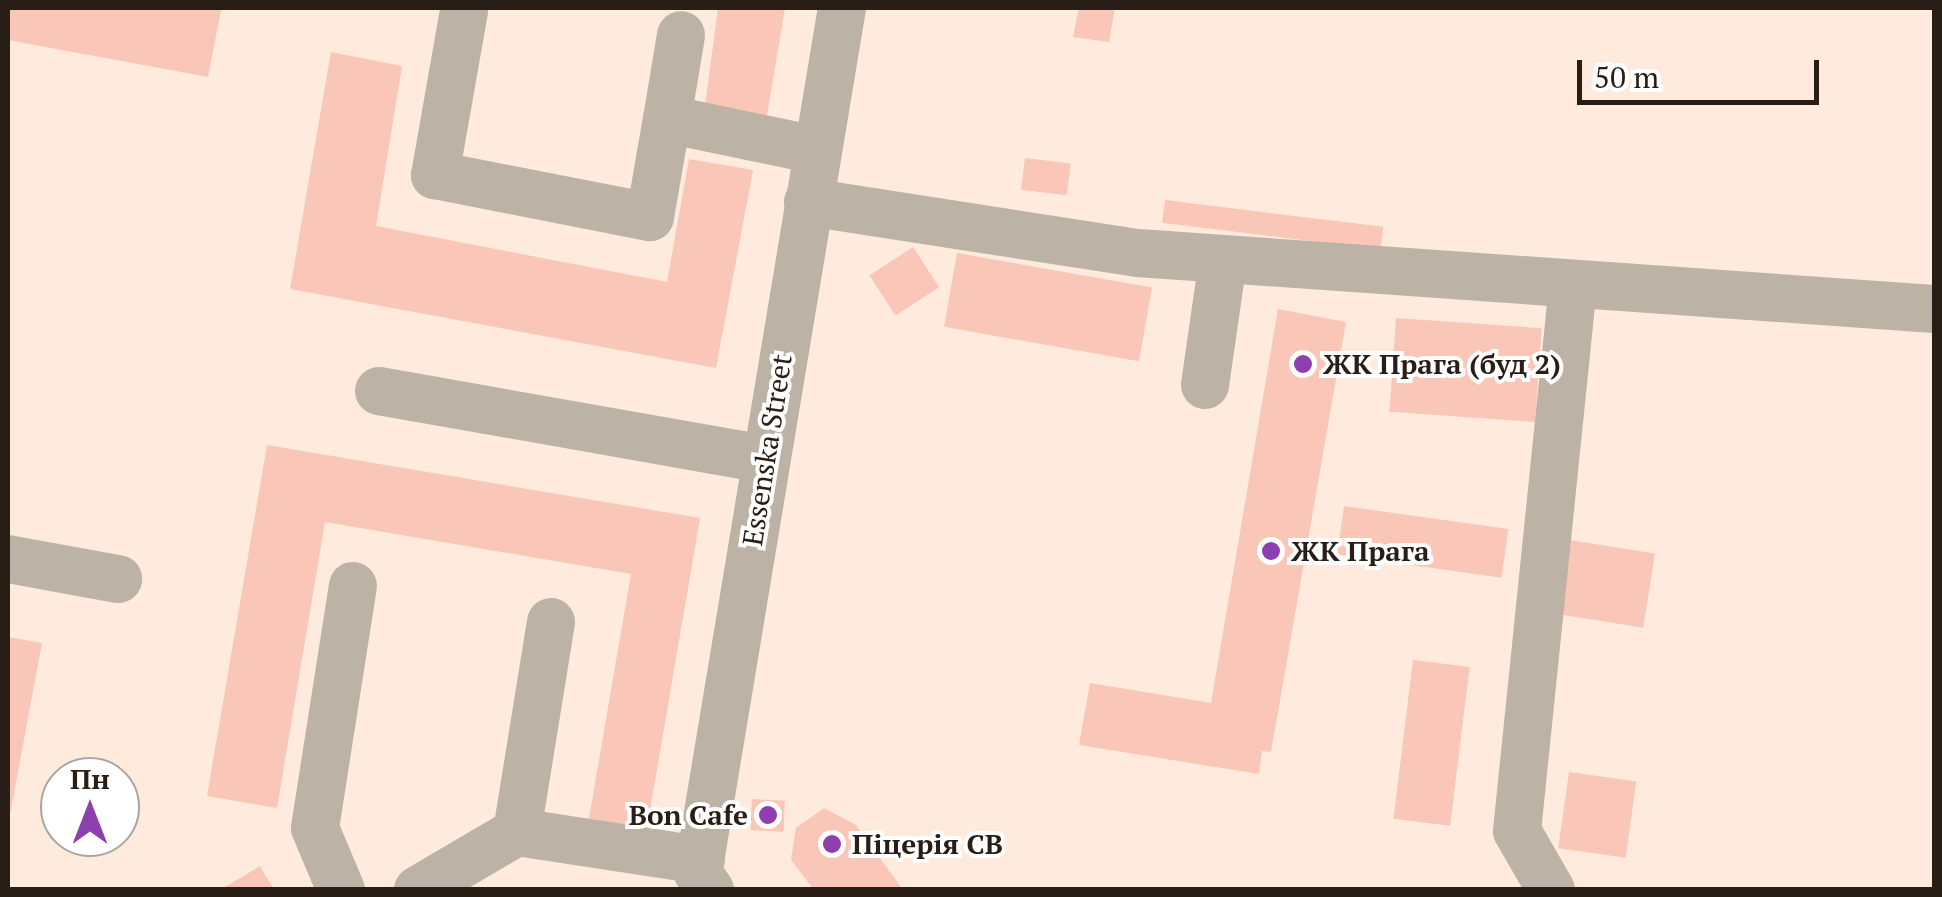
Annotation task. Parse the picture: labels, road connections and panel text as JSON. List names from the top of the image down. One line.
{"streets":{"street":["Essenska Street"]},"places":["ЖК Прага (буд 2)","ЖК Прага","Bon Cafe","Піцерія СВ"],"scale_bar":"50 m","north":"top"}
